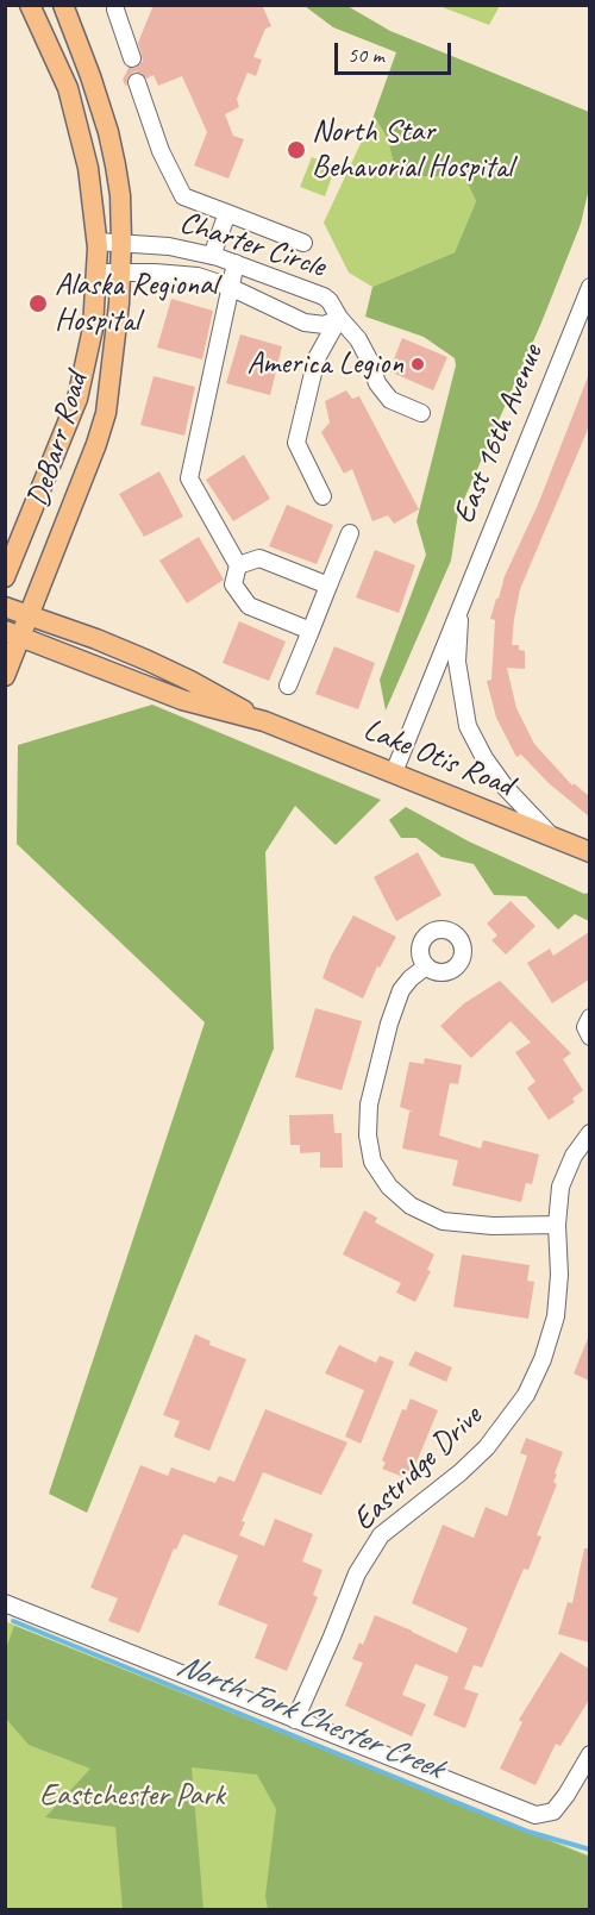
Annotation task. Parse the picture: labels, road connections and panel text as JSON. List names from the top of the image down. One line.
{"streets":{"main road":["DeBarr Road","Lake Otis Road"],"street":["Charter Circle","East 16th Avenue","Eastridge Drive"]},"crossings":[["Charter Circle","DeBarr Road"],["East 16th Avenue","Lake Otis Road"],["DeBarr Road","Lake Otis Road"]],"water":["North Fork Chester Creek"],"parks":["Eastchester Park"],"places":["North Star Behavorial Hospital","Alaska Regional Hospital","America Legion"],"scale_bar":"50 m"}
